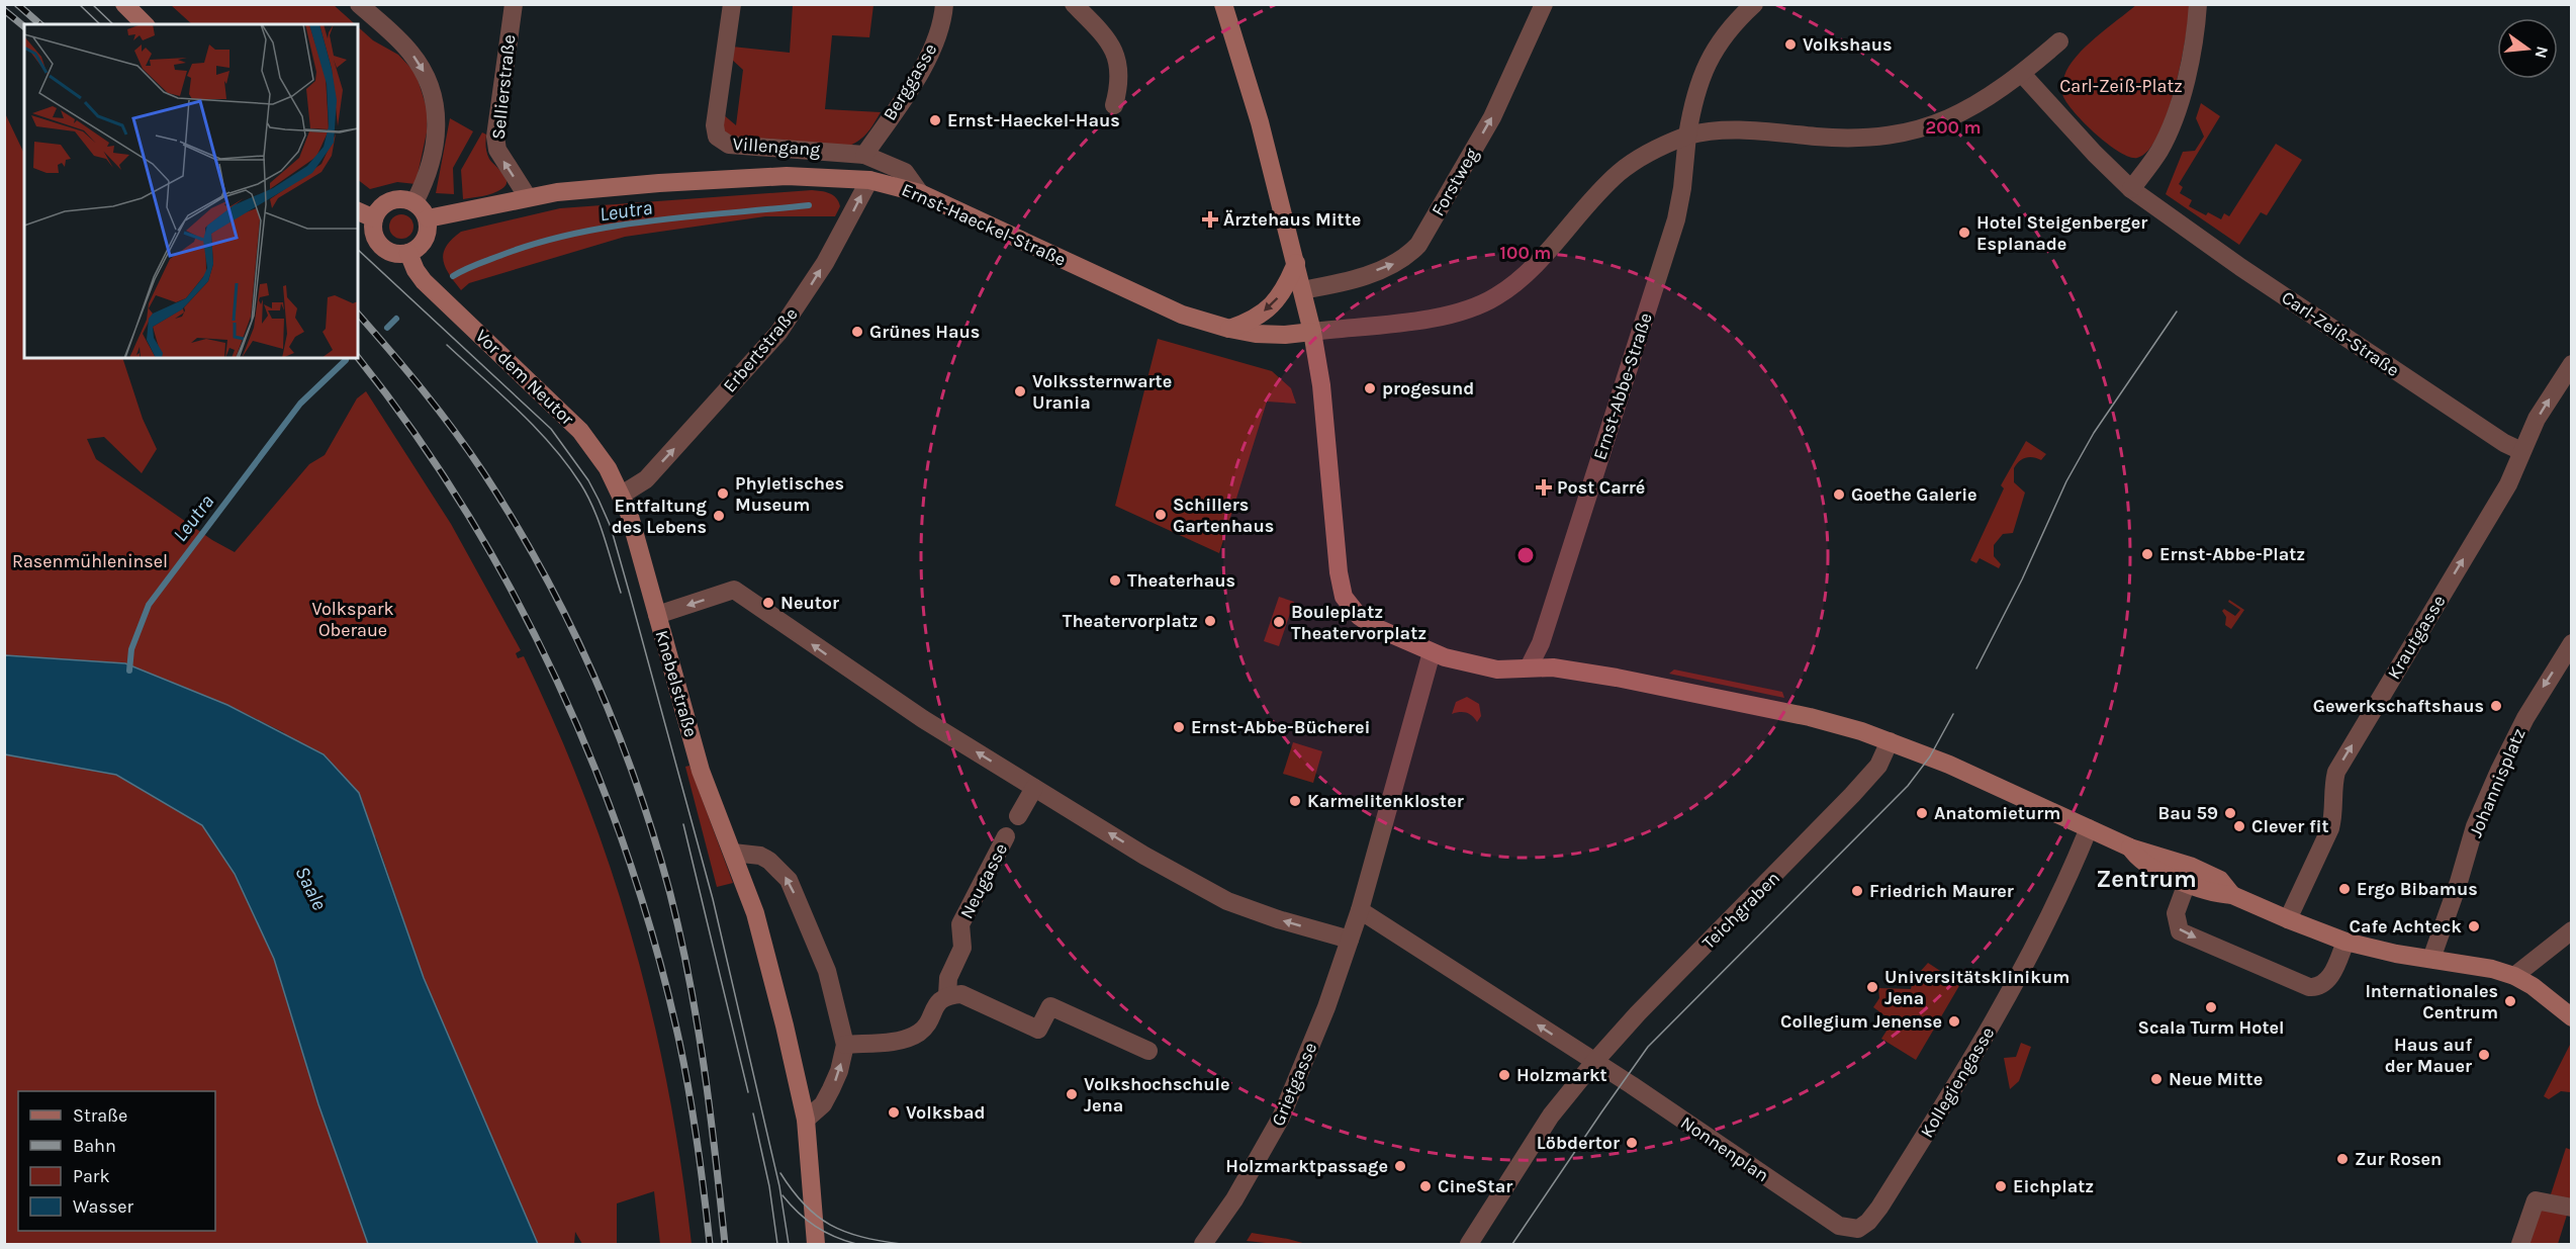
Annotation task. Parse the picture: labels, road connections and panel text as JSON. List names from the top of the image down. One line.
{"streets":{"main road":["Ernst-Haeckel-Straße","Vor dem Neutor","Knebelstraße"],"street":["Berggasse","Sellierstraße","Villengang","Forstweg","Carl-Zeiß-Straße","Erbertstraße","Ernst-Abbe-Straße","Krautgasse","Johannisplatz","Neugasse","Teichgraben","Kollegiengasse","Grietgasse","Nonnenplan"]},"crossings":[["Berggasse","Villengang"],["Sellierstraße","Ernst-Haeckel-Straße"],["Villengang","Ernst-Haeckel-Straße"],["Ernst-Haeckel-Straße","Erbertstraße"],["Ernst-Haeckel-Straße","Vor dem Neutor"],["Carl-Zeiß-Straße","Krautgasse"],["Erbertstraße","Vor dem Neutor"],["Vor dem Neutor","Knebelstraße"],["Teichgraben","Nonnenplan"],["Kollegiengasse","Nonnenplan"],["Grietgasse","Nonnenplan"]],"one_way":["Sellierstraße","Forstweg","Erbertstraße","Krautgasse","Johannisplatz","Nonnenplan"],"districts":["Zentrum"],"water":["Leutra","Saale"],"parks":["Carl-Zeiß-Platz","Rasenmühleninsel","Volkspark Oberaue"],"places":{"other":["Volkshaus","Ernst-Haeckel-Haus","Hotel Steigenberger Esplanade","Grünes Haus","progesund","Volkssternwarte Urania","Phyletisches Museum","Goethe Galerie","Schillers Gartenhaus","Entfaltung des Lebens","Ernst-Abbe-Platz","Theaterhaus","Neutor","Theatervorplatz","Bouleplatz Theatervorplatz","Gewerkschaftshaus","Ernst-Abbe-Bücherei","Karmelitenkloster","Anatomieturm","Bau 59","Clever fit","Ergo Bibamus","Friedrich Maurer","Cafe Achteck","Universitätsklinikum Jena","Internationales Centrum","Scala Turm Hotel","Collegium Jenense","Haus auf der Mauer","Holzmarkt","Neue Mitte","Volkshochschule Jena","Volksbad","Löbdertor","Zur Rosen","Holzmarktpassage","CineStar","Eichplatz"],"health":["Ärztehaus Mitte","Post Carré"]},"legend":["Straße","Bahn","Park","Wasser"],"north":"right","rings":["200 m","100 m"]}
